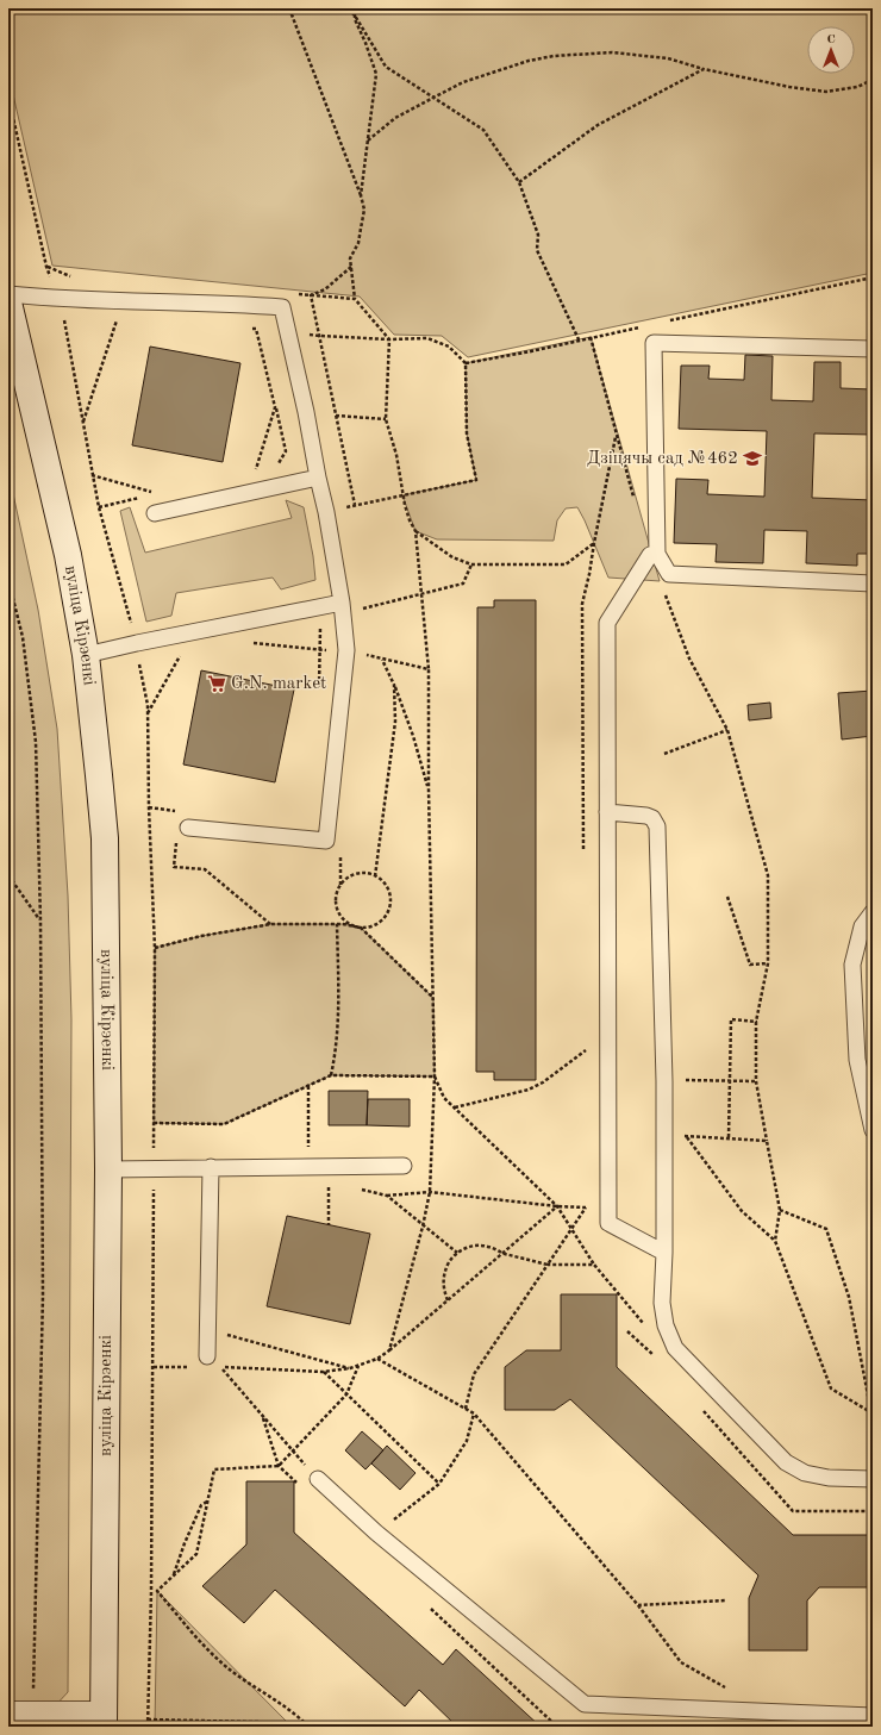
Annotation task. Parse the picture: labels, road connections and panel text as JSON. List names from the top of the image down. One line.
{"streets":{"street":["вуліца Кірэенкі"]},"places":{"school or university":["Дзіцячы сад №462"],"supermarket":["G.N. market"]},"north":"top"}
